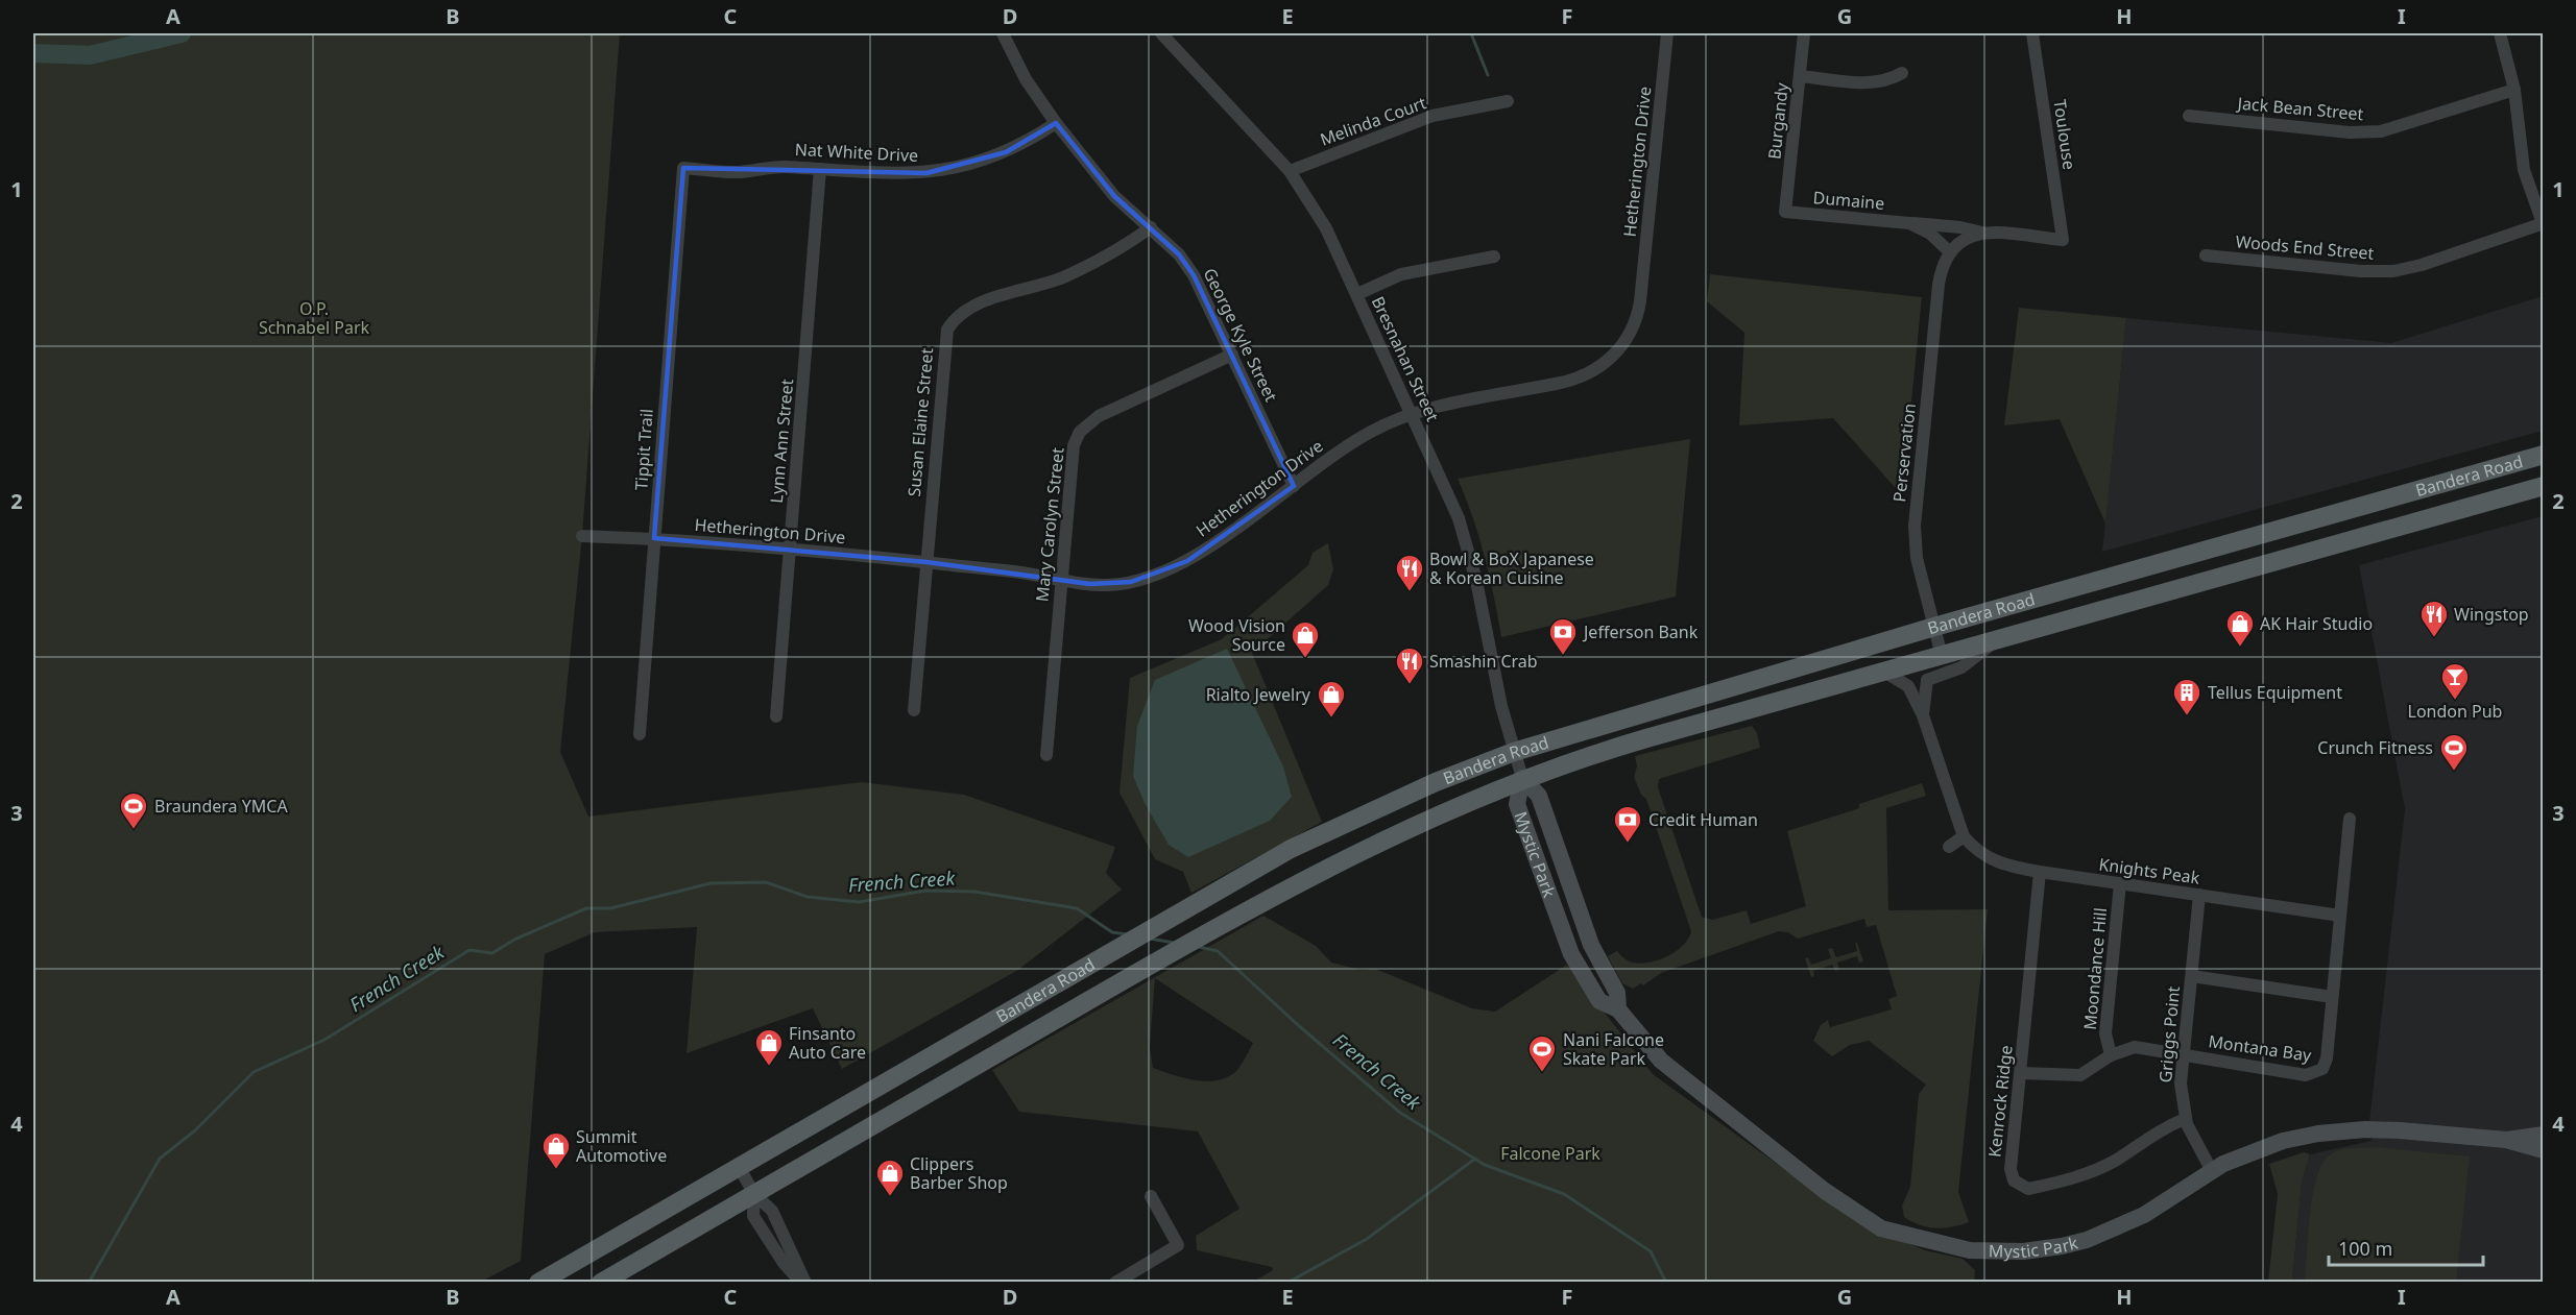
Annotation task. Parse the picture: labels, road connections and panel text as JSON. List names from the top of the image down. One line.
{"streets":{"main road":["Bandera Road"],"street":["Jack Bean Street","Melinda Court","Burgandy","Toulouse","Nat White Drive","Hetherington Drive","Dumaine","Woods End Street","George Kyle Street","Bresnahan Street","Susan Elaine Street","Lynn Ann Street","Tippit Trail","Perservation","Mary Carolyn Street","Mystic Park","Knights Peak","Moondance Hill","Griggs Point","Montana Bay","Kenrock Ridge"]},"crossings":[["Melinda Court","Bresnahan Street"],["Burgandy","Dumaine"],["Toulouse","Dumaine"],["Nat White Drive","George Kyle Street"],["Nat White Drive","Lynn Ann Street"],["Nat White Drive","Tippit Trail"],["Hetherington Drive","George Kyle Street"],["Hetherington Drive","Bresnahan Street"],["Hetherington Drive","Susan Elaine Street"],["Hetherington Drive","Lynn Ann Street"],["Hetherington Drive","Tippit Trail"],["Hetherington Drive","Mary Carolyn Street"],["Dumaine","Perservation"],["George Kyle Street","Susan Elaine Street"],["George Kyle Street","Mary Carolyn Street"],["Bresnahan Street","Bandera Road"],["Bresnahan Street","Mystic Park"],["Perservation","Bandera Road"],["Bandera Road","Mystic Park"],["Mystic Park","Griggs Point"],["Knights Peak","Moondance Hill"],["Knights Peak","Griggs Point"],["Knights Peak","Montana Bay"],["Knights Peak","Kenrock Ridge"],["Moondance Hill","Montana Bay"],["Griggs Point","Montana Bay"],["Griggs Point","Kenrock Ridge"],["Montana Bay","Kenrock Ridge"]],"water":["French Creek"],"parks":["O.P. Schnabel Park","Falcone Park"],"places":{"restaurant":["Bowl & BoX Japanese & Korean Cuisine","Wingstop","Smashin Crab"],"shop":["AK Hair Studio","Wood Vision Source","Rialto Jewelry","Finsanto Auto Care","Summit Automotive","Clippers Barber Shop"],"bank":["Jefferson Bank","Credit Human"],"bar":["London Pub"],"building":["Tellus Equipment"],"sports":["Crunch Fitness","Braundera YMCA","Nani Falcone Skate Park"]},"scale_bar":"100 m","grid":{"columns":["A","B","C","D","E","F","G","H","I"],"rows":["1","2","3","4"]}}
